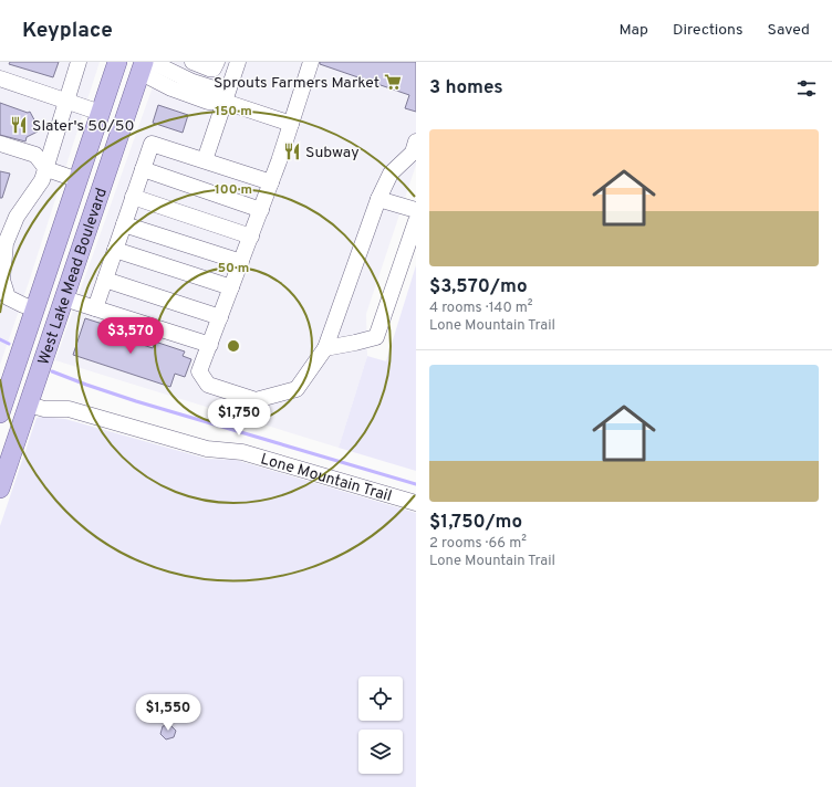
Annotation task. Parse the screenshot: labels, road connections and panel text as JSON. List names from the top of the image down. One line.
{"streets":{"main road":["West Lake Mead Boulevard"],"street":["Lone Mountain Trail"]},"crossings":[["West Lake Mead Boulevard","Lone Mountain Trail"]],"places":{"supermarket":["Sprouts Farmers Market"],"restaurant":["Slater's 50/50","Subway"]},"page":{"header":"Keyplace","nav":["Map","Directions","Saved"],"heading":"3 homes","list":[{"name":"$3,570/mo","note":"4 rooms · 140 m² · Lone Mountain Trail"},{"name":"$1,750/mo","note":"2 rooms · 66 m² · Lone Mountain Trail"}],"price":["$3,570","$1,750","$1,550"]},"rings":["150 m","100 m","50 m"]}
